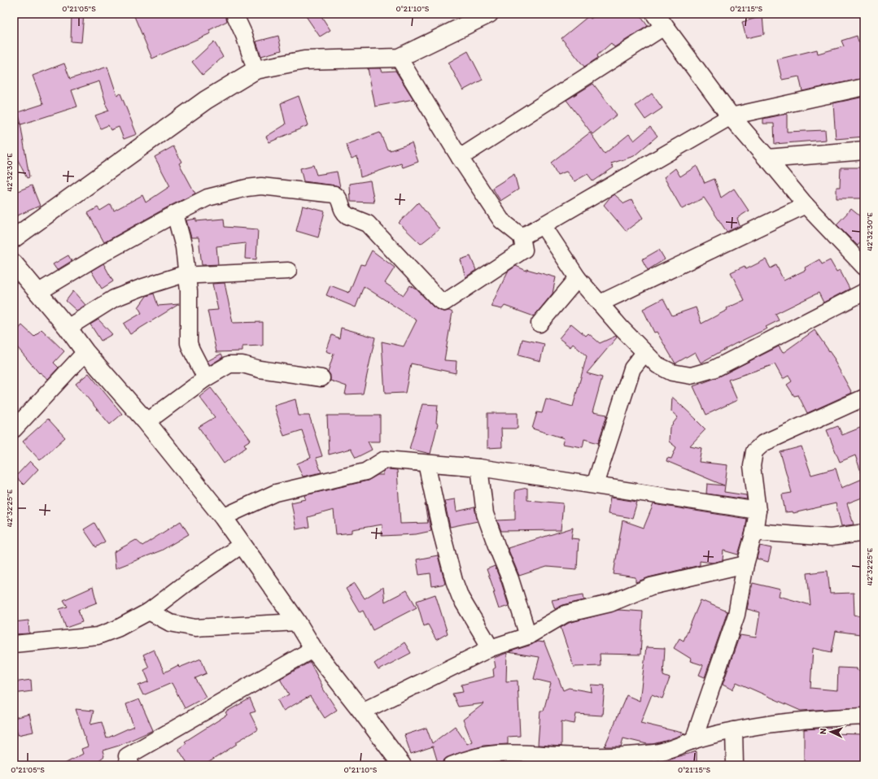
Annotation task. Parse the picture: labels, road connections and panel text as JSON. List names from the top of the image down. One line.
{"north":"left","coordinates":["0°21'05\"S","0°21'10\"S","0°21'15\"S","42°32'30\"E","42°32'25\"E"]}
